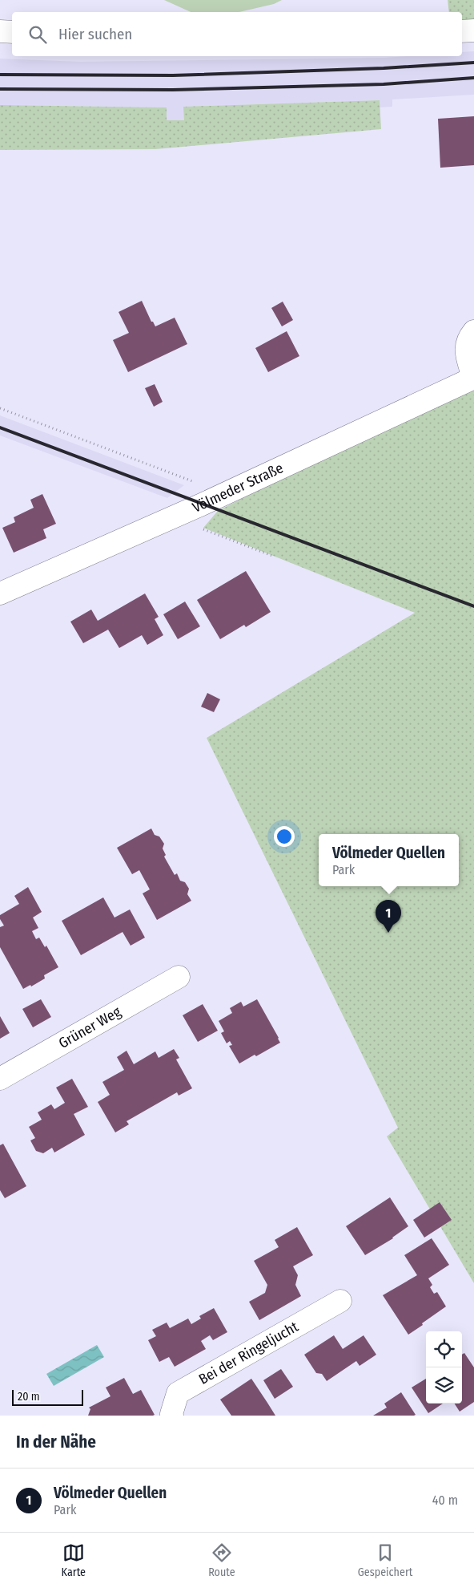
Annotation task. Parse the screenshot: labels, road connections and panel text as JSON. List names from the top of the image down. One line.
{"streets":{"street":["Völmeder Straße","Grüner Weg","Bei der Ringeljucht"]},"scale_bar":"20 m","page":{"search":"Hier suchen","popup":["Völmeder Quellen","Park"],"pins":"1","scale":"20 m","heading":"In der Nähe","list":[{"mark":"1","name":"Völmeder Quellen","note":"Park","value":"40 m"}],"nav":["Karte","Route","Gespeichert"]}}
